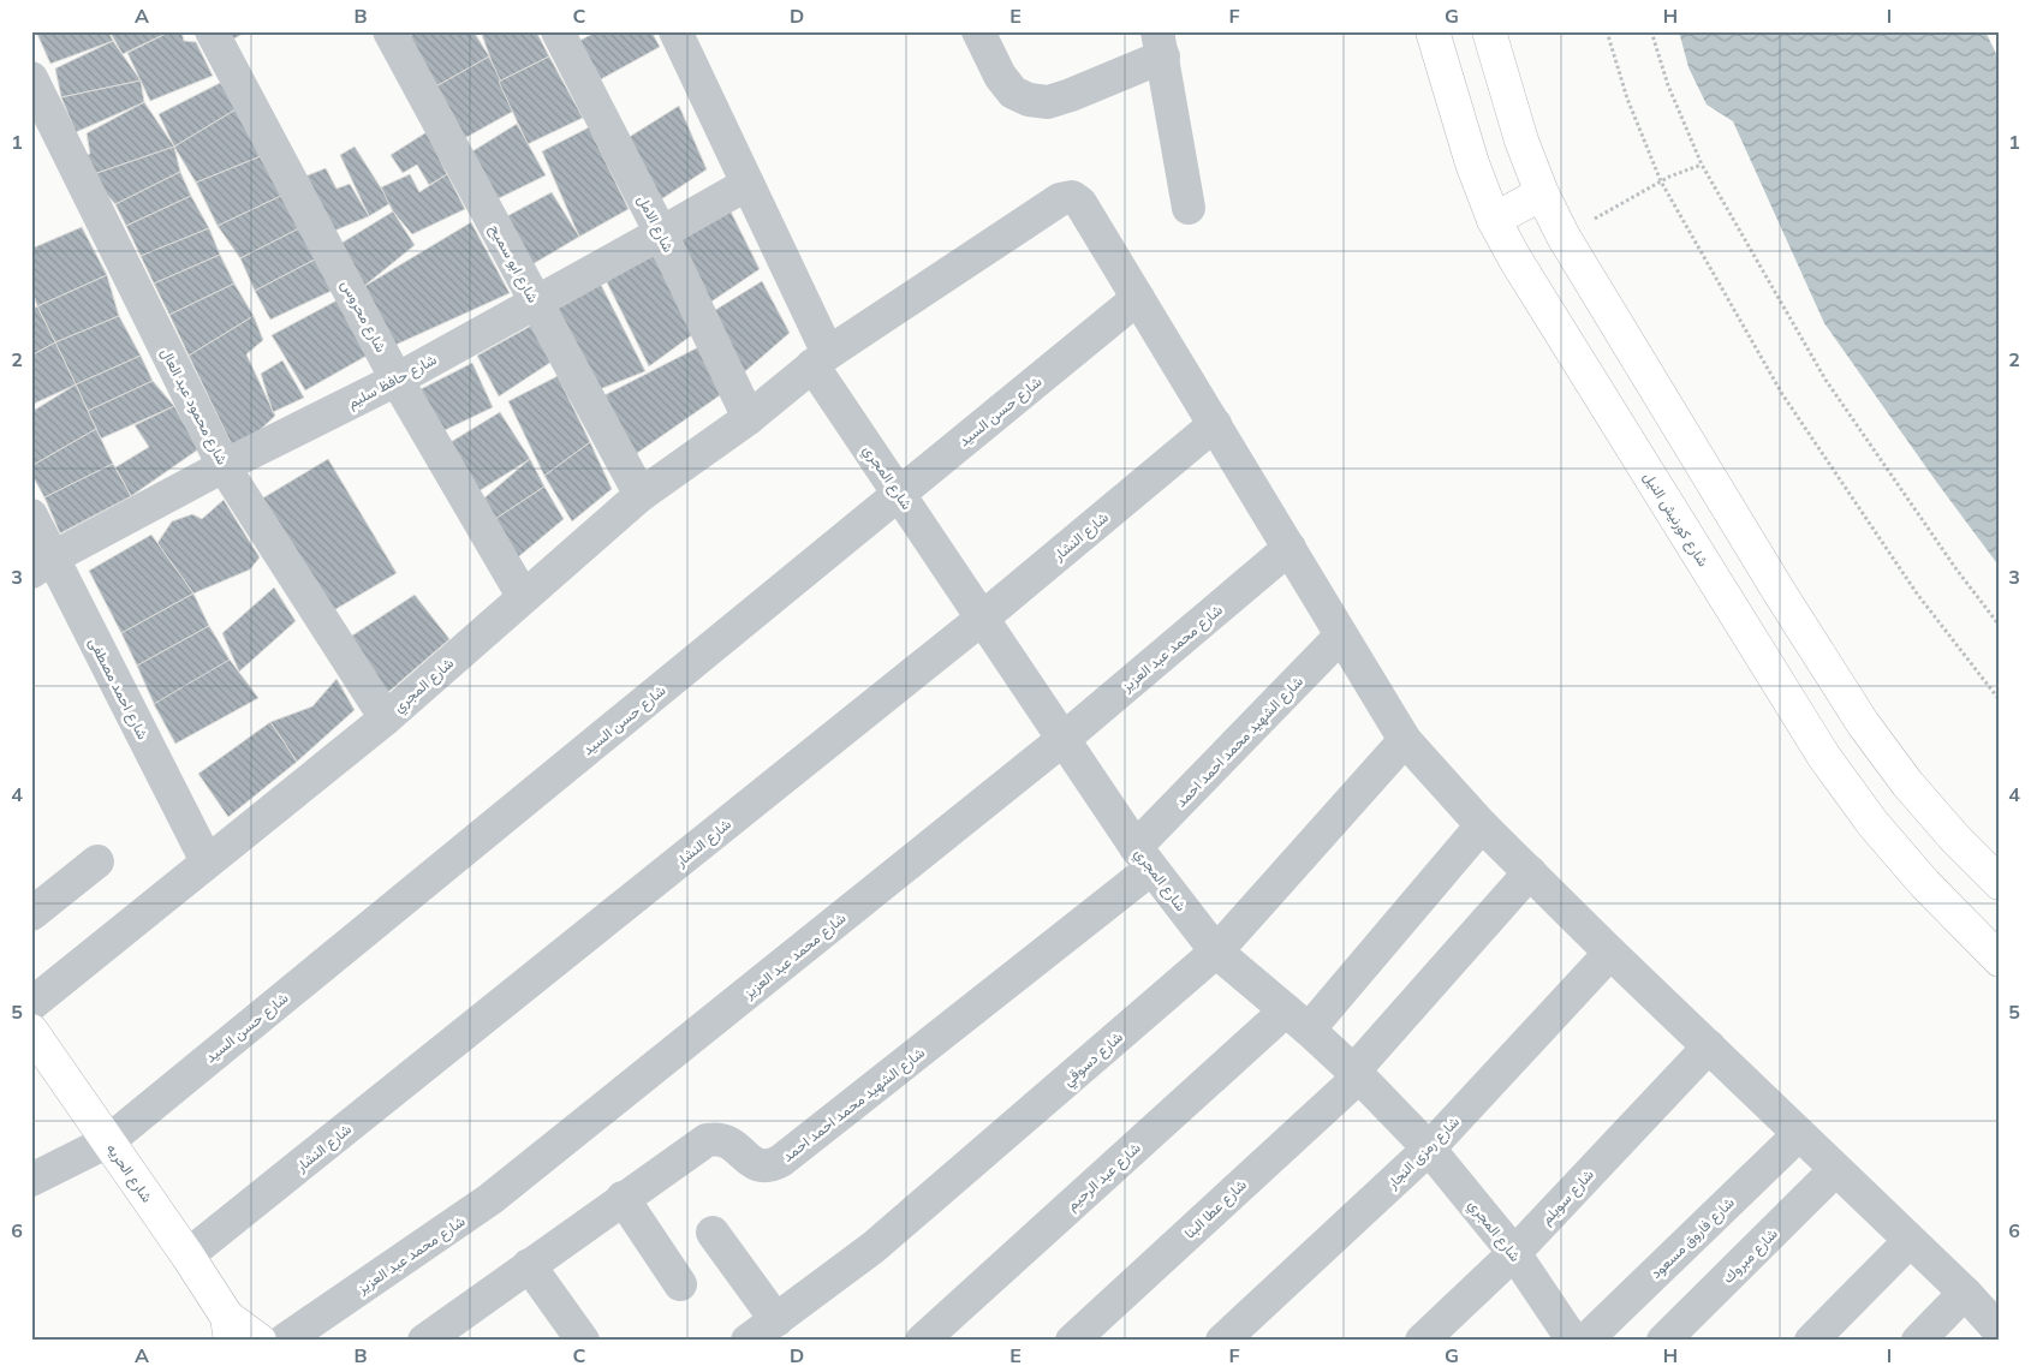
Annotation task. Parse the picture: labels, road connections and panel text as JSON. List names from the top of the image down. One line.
{"streets":{"main road":["شارع كورنيش النيل","شارع الحريه"],"street":["شارع الامل","شارع ابو سميح","شارع محروس","شارع حافظ سليم","شارع محمود عبد العال","شارع حسن السيد","شارع المجري","شارع النشار","شارع محمد عبد العزيز","شارع احمد مصطفى","شارع الشهيد محمد احمد احمد","شارع دسوقي","شارع رمزى النجار","شارع عبد الرحيم","شارع سويلم","شارع عطا البنا","شارع فاروق مسعود","شارع مبروك"]},"crossings":[["شارع الامل","شارع حافظ سليم"],["شارع الامل","شارع المجري"],["شارع ابو سميح","شارع حافظ سليم"],["شارع ابو سميح","شارع المجري"],["شارع محروس","شارع حافظ سليم"],["شارع محروس","شارع المجري"],["شارع حافظ سليم","شارع محمود عبد العال"],["شارع حافظ سليم","شارع احمد مصطفى"],["شارع محمود عبد العال","شارع المجري"],["شارع حسن السيد","شارع المجري"],["شارع حسن السيد","شارع الحريه"],["شارع المجري","شارع النشار"],["شارع المجري","شارع محمد عبد العزيز"],["شارع المجري","شارع احمد مصطفى"],["شارع المجري","شارع الشهيد محمد احمد احمد"],["شارع المجري","شارع دسوقي"],["شارع المجري","شارع رمزى النجار"],["شارع المجري","شارع عبد الرحيم"],["شارع المجري","شارع سويلم"],["شارع المجري","شارع عطا البنا"],["شارع النشار","شارع الحريه"]],"grid":{"columns":["A","B","C","D","E","F","G","H","I"],"rows":["1","2","3","4","5","6"]}}
